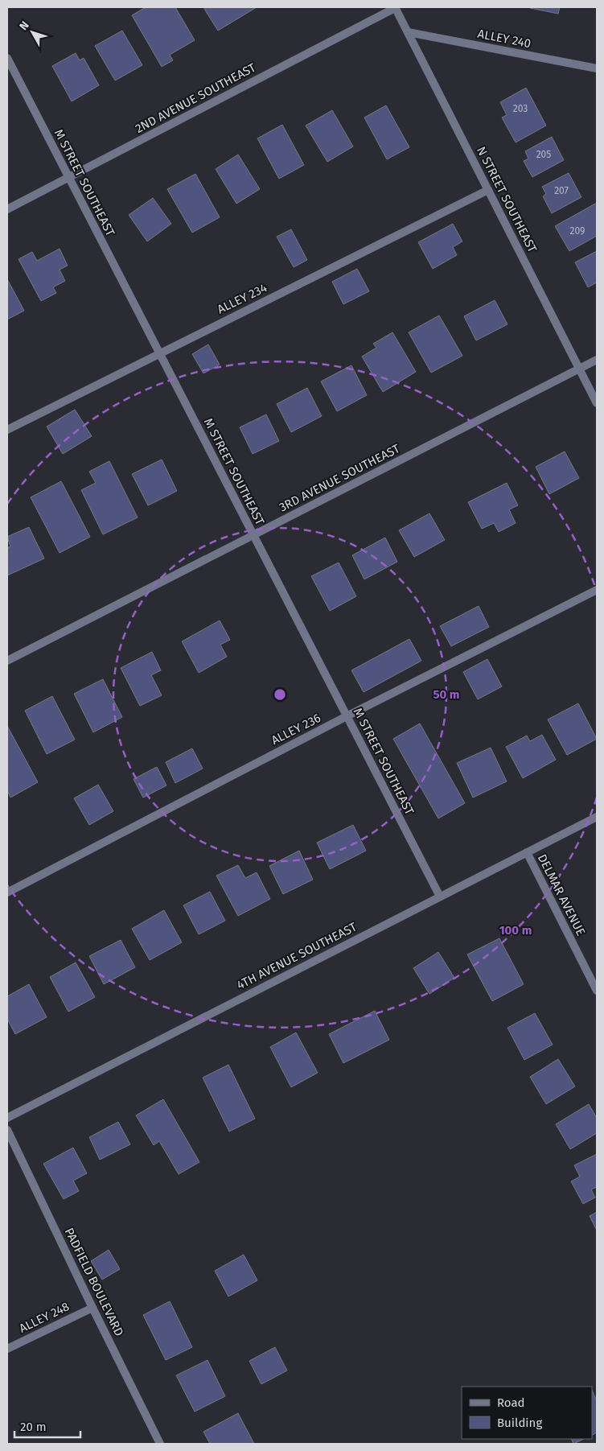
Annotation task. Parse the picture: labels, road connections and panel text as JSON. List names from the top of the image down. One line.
{"streets":{"street":["ALLEY 240","2ND AVENUE SOUTHEAST","M STREET SOUTHEAST","N STREET SOUTHEAST","ALLEY 234","3RD AVENUE SOUTHEAST","ALLEY 236","DELMAR AVENUE","4TH AVENUE SOUTHEAST","PADFIELD BOULEVARD","ALLEY 248"]},"crossings":[["ALLEY 240","N STREET SOUTHEAST"],["2ND AVENUE SOUTHEAST","M STREET SOUTHEAST"],["2ND AVENUE SOUTHEAST","N STREET SOUTHEAST"],["M STREET SOUTHEAST","ALLEY 234"],["M STREET SOUTHEAST","3RD AVENUE SOUTHEAST"],["M STREET SOUTHEAST","ALLEY 236"],["M STREET SOUTHEAST","4TH AVENUE SOUTHEAST"],["N STREET SOUTHEAST","ALLEY 234"],["N STREET SOUTHEAST","3RD AVENUE SOUTHEAST"],["DELMAR AVENUE","4TH AVENUE SOUTHEAST"],["PADFIELD BOULEVARD","ALLEY 248"]],"house_numbers":["203","205","207","209"],"legend":["Road","Building"],"scale_bar":"20 m","north":"top left","rings":["50 m","100 m"]}
